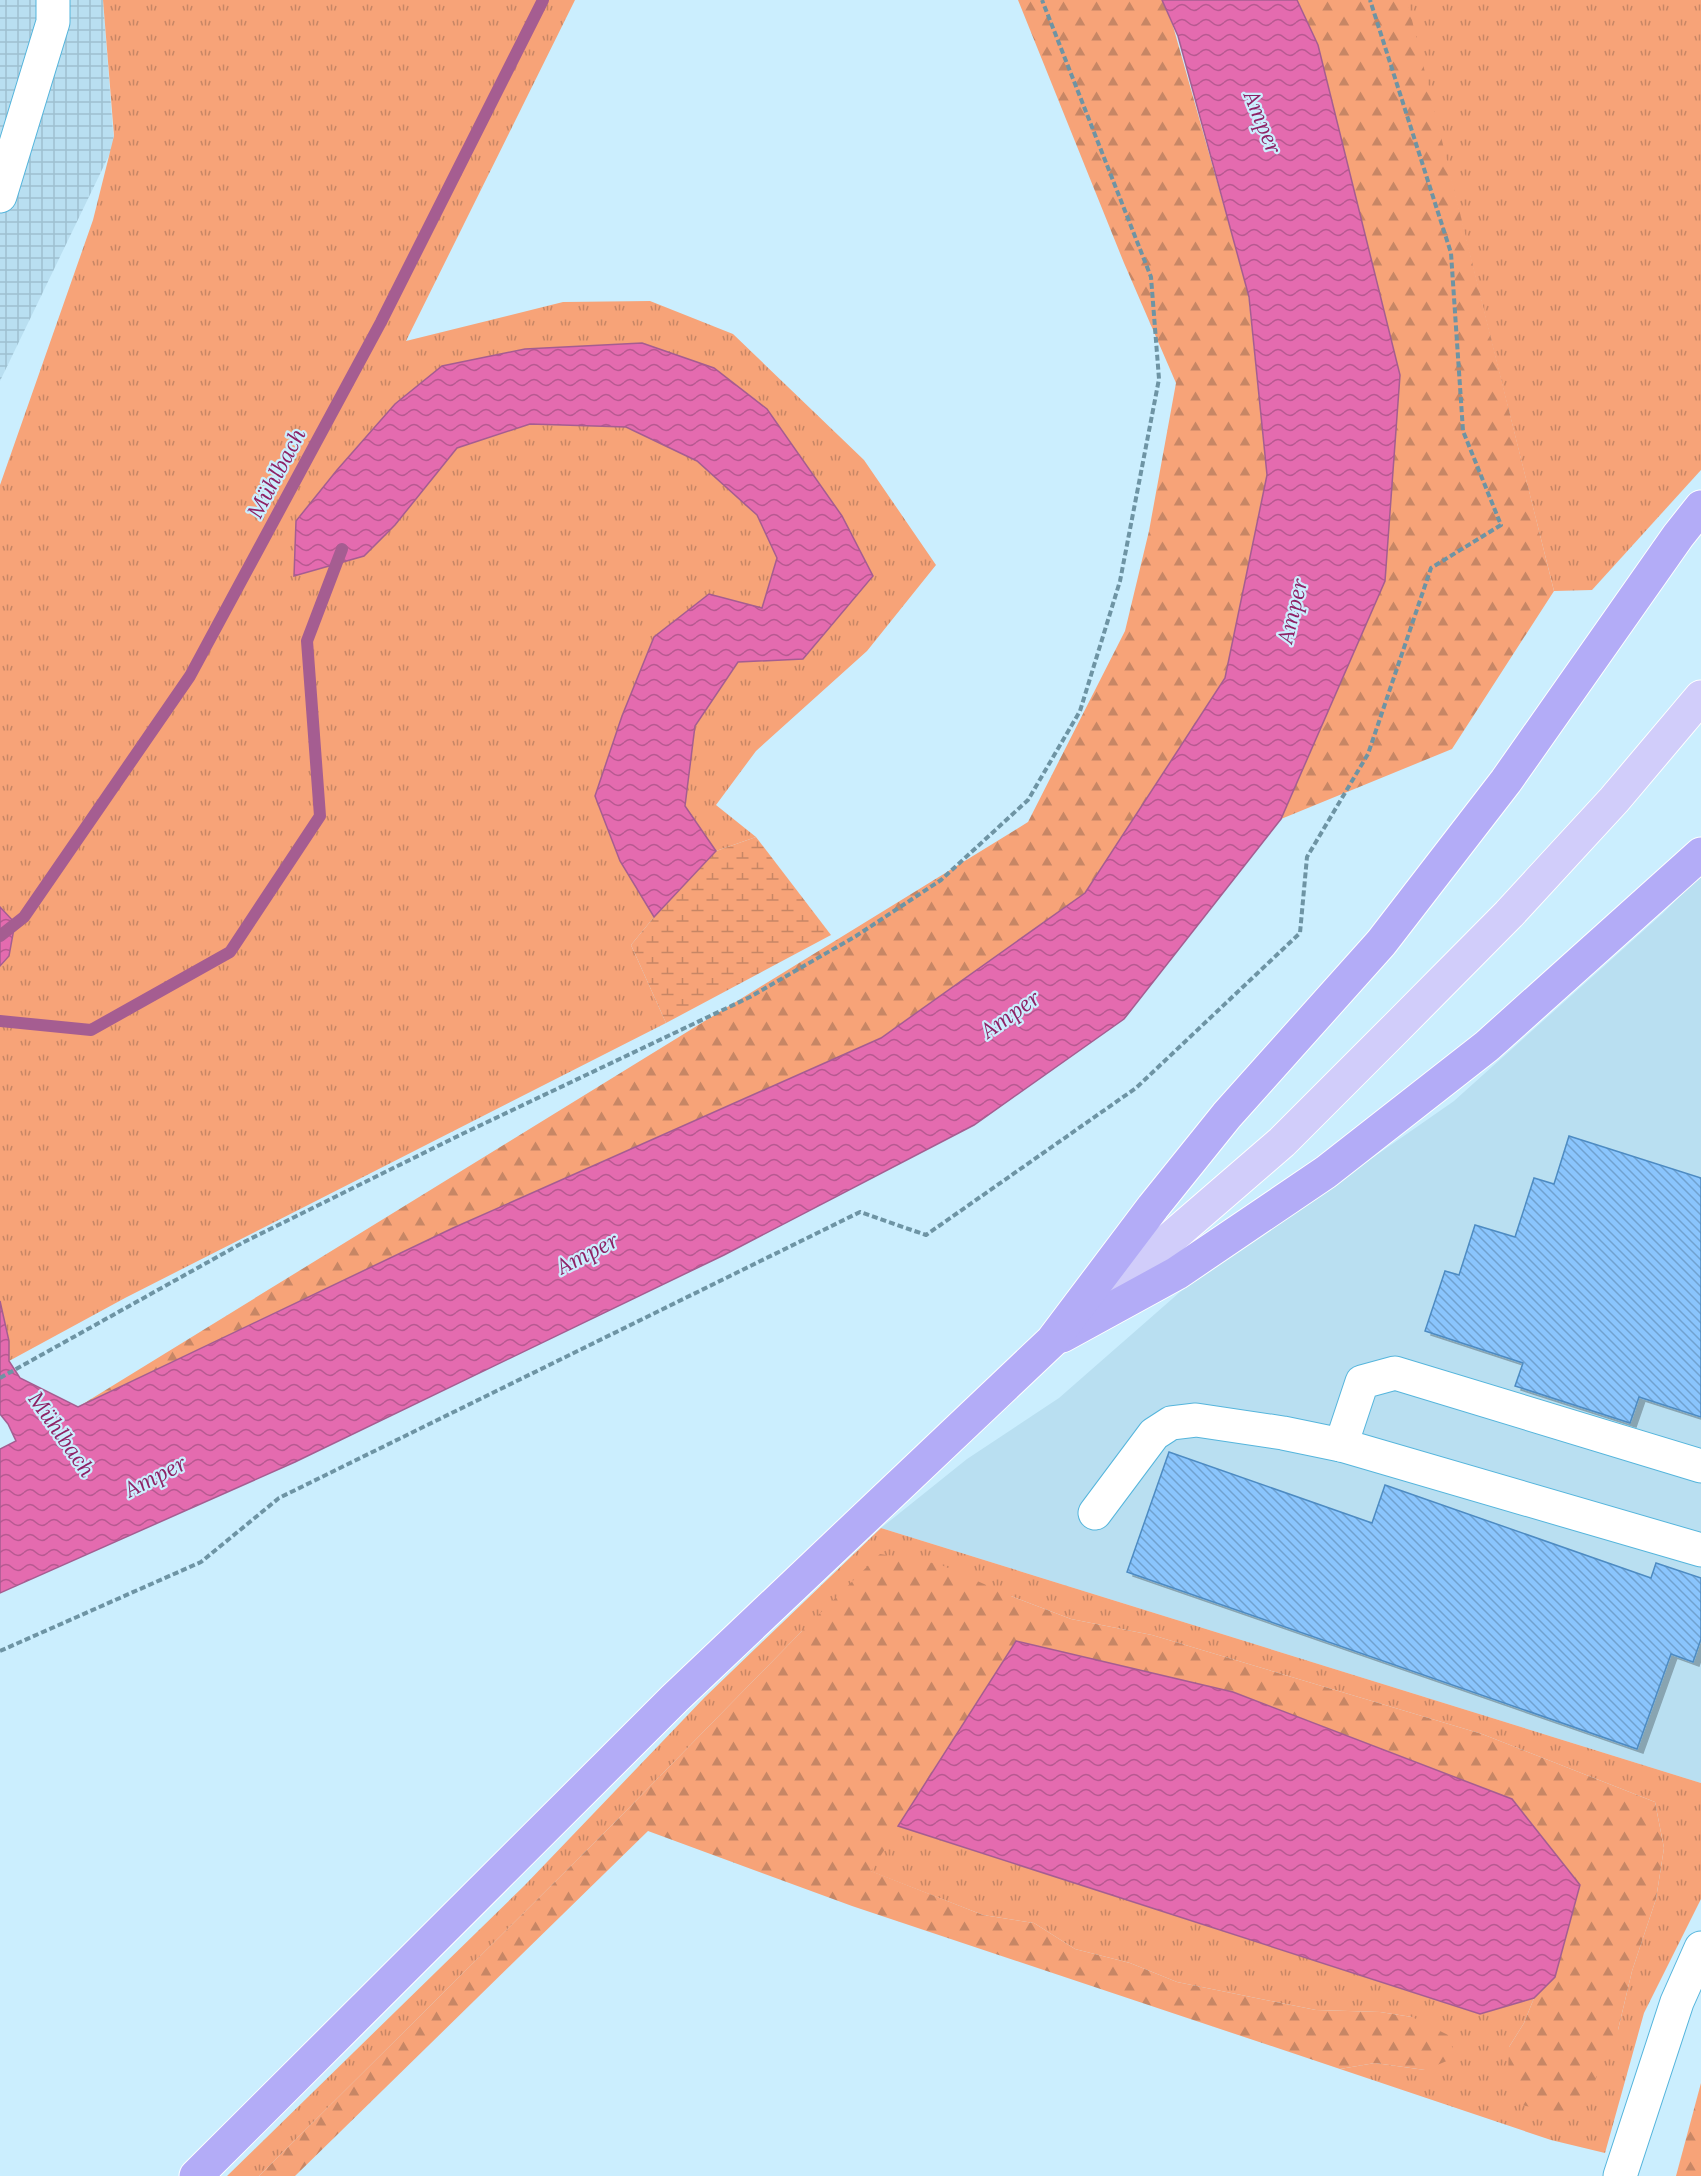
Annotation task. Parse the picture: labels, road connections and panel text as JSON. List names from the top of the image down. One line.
{"water":["Amper","Mühlbach"]}
